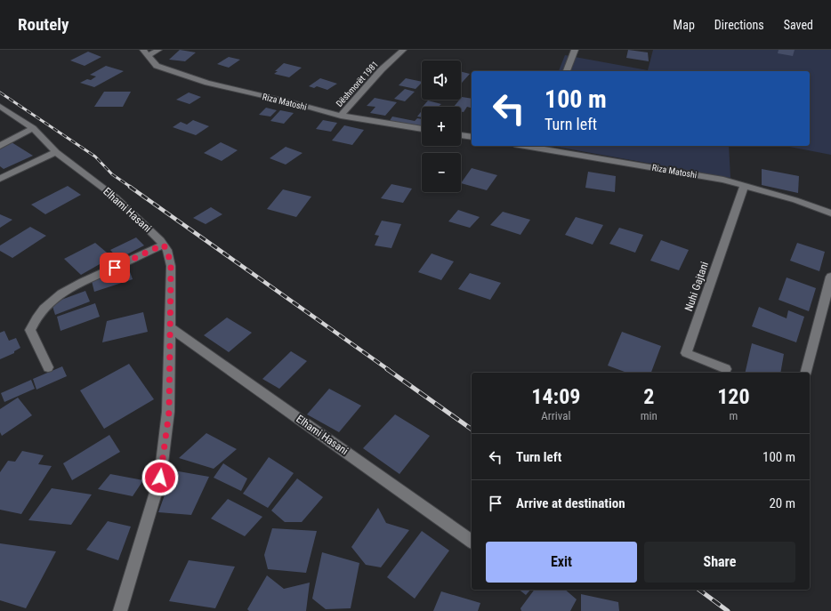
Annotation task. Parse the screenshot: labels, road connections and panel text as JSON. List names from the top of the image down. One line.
{"streets":{"street":["Dëshmorët 1981","Riza Matoshi","Elhami Hasani","Nuhi Gajtani"]},"crossings":[["Dëshmorët 1981","Riza Matoshi"],["Riza Matoshi","Nuhi Gajtani"]],"page":{"header":"Routely","nav":["Map","Directions","Saved"],"map_buttons":["+","−"],"turn":["100 m","Turn left"],"eta":["14:09","Arrival","2","min","120","m"],"list":[{"name":"Turn left","value":"100 m"},{"name":"Arrive at destination","value":"20 m"}],"buttons":["Exit","Share"]}}
